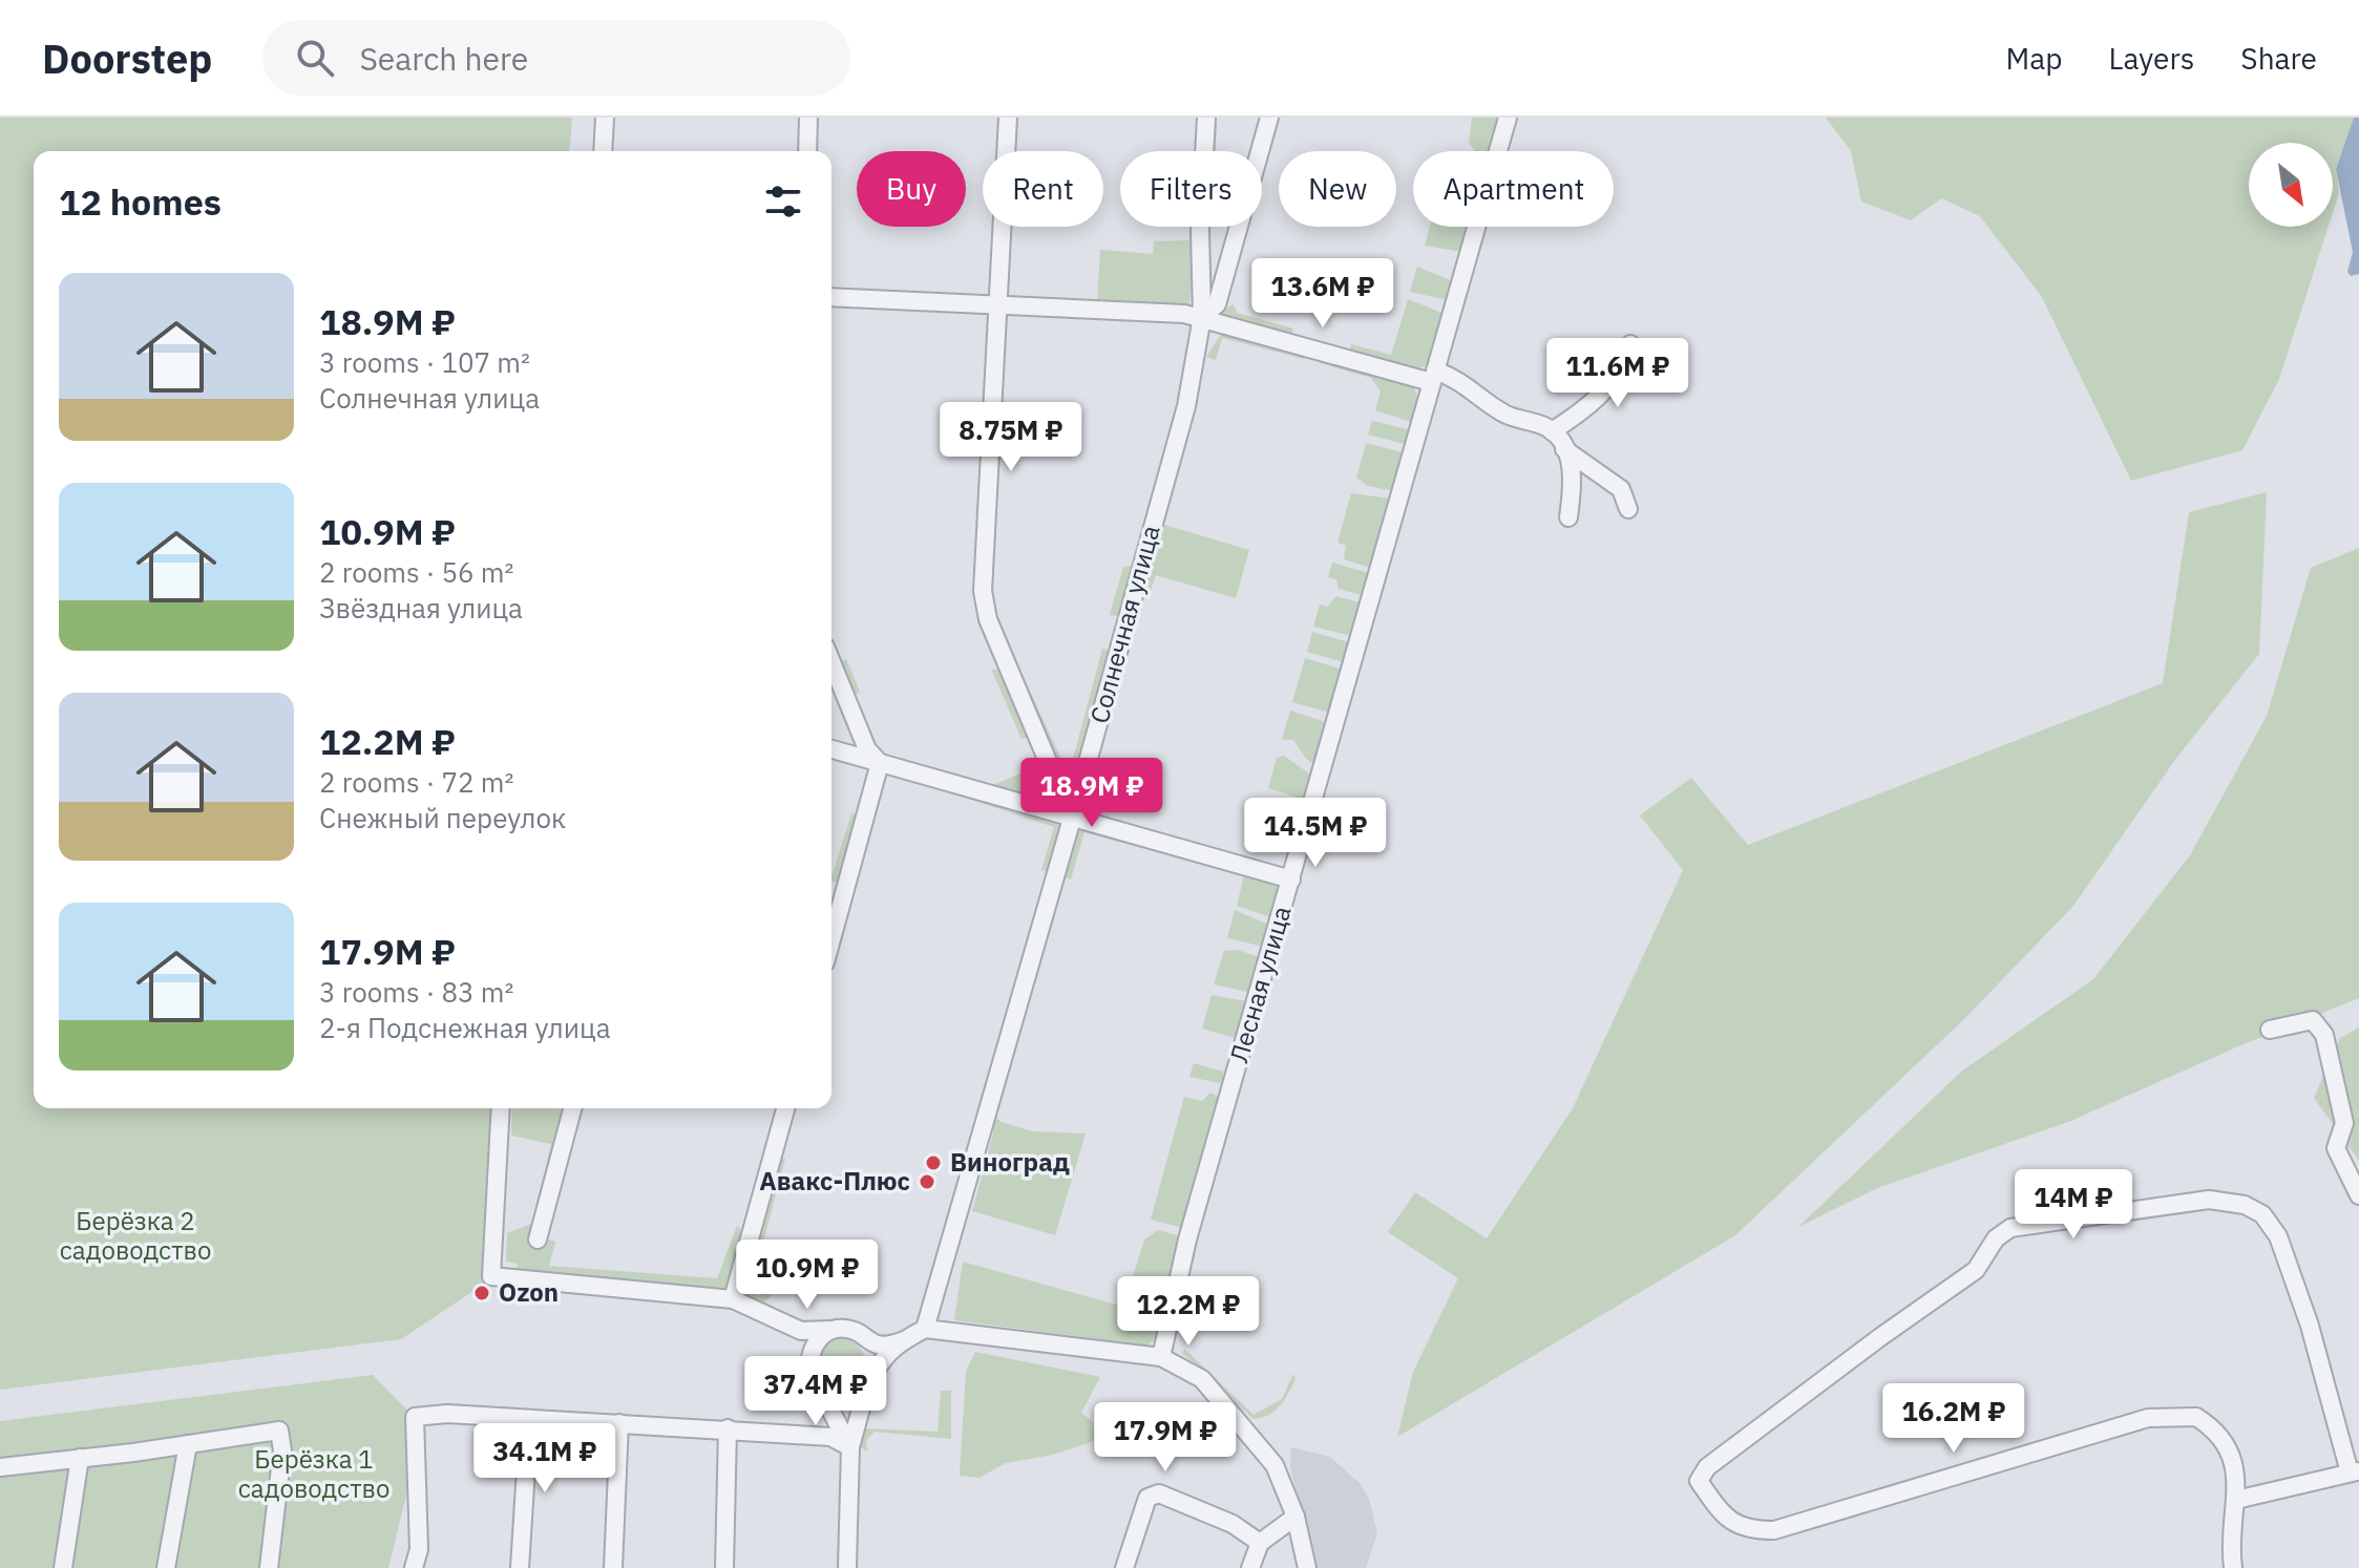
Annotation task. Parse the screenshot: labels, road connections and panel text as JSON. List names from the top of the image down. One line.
{"streets":{"street":["Солнечная улица","Лесная улица"]},"parks":["Берёзка 2 садоводство","Берёзка 1 садоводство"],"places":["Виноград","Авакс-Плюс","Ozon"],"north":"bottom right","page":{"header":"Doorstep","search":"Search here","nav":["Map","Layers","Share"],"chip":["Buy","Rent","Filters","New","Apartment"],"heading":"12 homes","list":[{"name":"18.9M ₽","note":"3 rooms · 107 m² · Солнечная улица"},{"name":"10.9M ₽","note":"2 rooms · 56 m² · Звёздная улица"},{"name":"12.2M ₽","note":"2 rooms · 72 m² · Снежный переулок"},{"name":"17.9M ₽","note":"3 rooms · 83 m² · 2-я Подснежная улица"}],"price":["13.6M ₽","11.6M ₽","8.75M ₽","18.9M ₽","14.5M ₽","14M ₽","10.9M ₽","12.2M ₽","37.4M ₽","16.2M ₽","17.9M ₽","34.1M ₽"]}}
